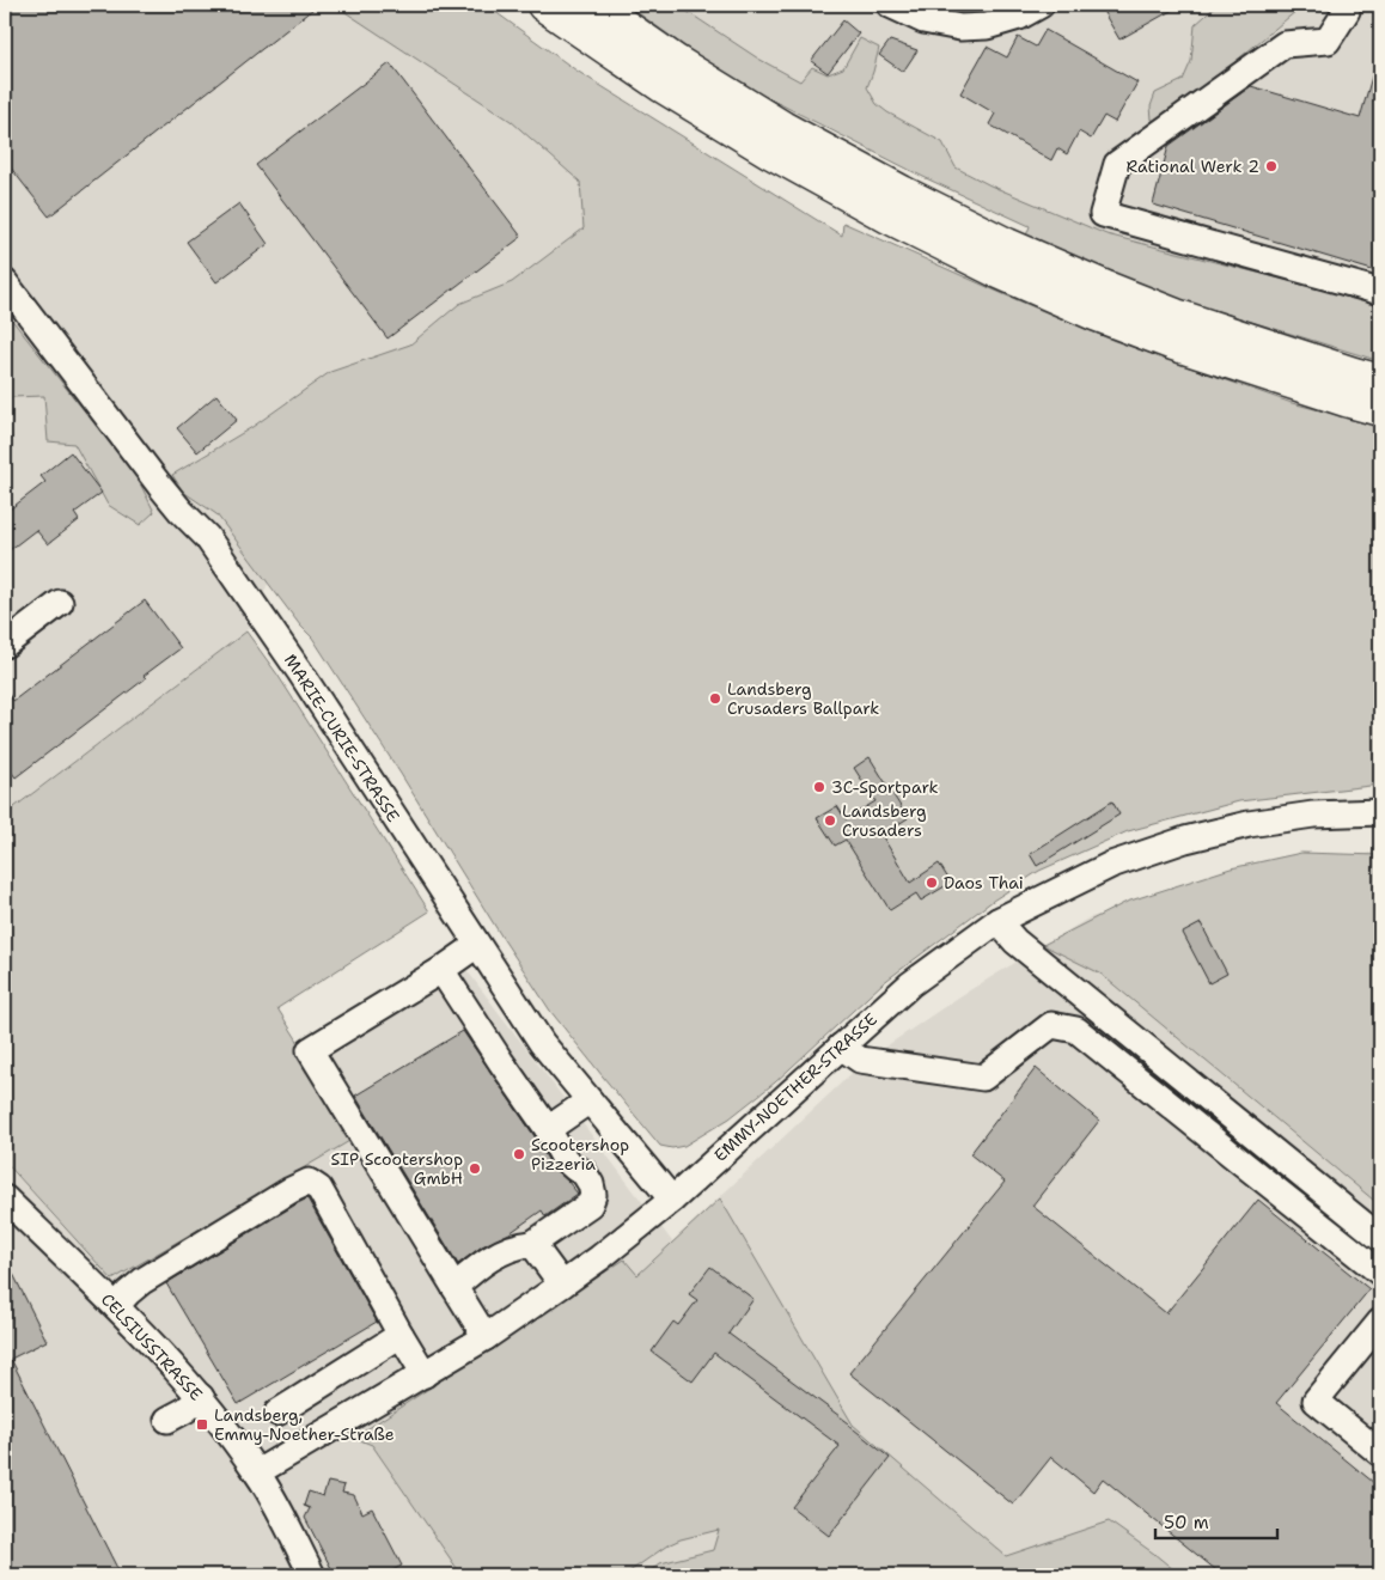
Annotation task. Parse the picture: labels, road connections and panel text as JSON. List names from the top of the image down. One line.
{"streets":{"street":["MARIE-CURIE-STRASSE","EMMY-NOETHER-STRASSE","CELSIUSSTRASSE"]},"crossings":[["MARIE-CURIE-STRASSE","EMMY-NOETHER-STRASSE"],["EMMY-NOETHER-STRASSE","CELSIUSSTRASSE"]],"places":{"other":["Rational Werk 2","Landsberg Crusaders Ballpark","3C-Sportpark","Landsberg Crusaders","Daos Thai","Scootershop Pizzeria","SIP Scootershop GmbH"],"transit":["Landsberg, Emmy-Noether-Straße"]},"scale_bar":"50 m"}
